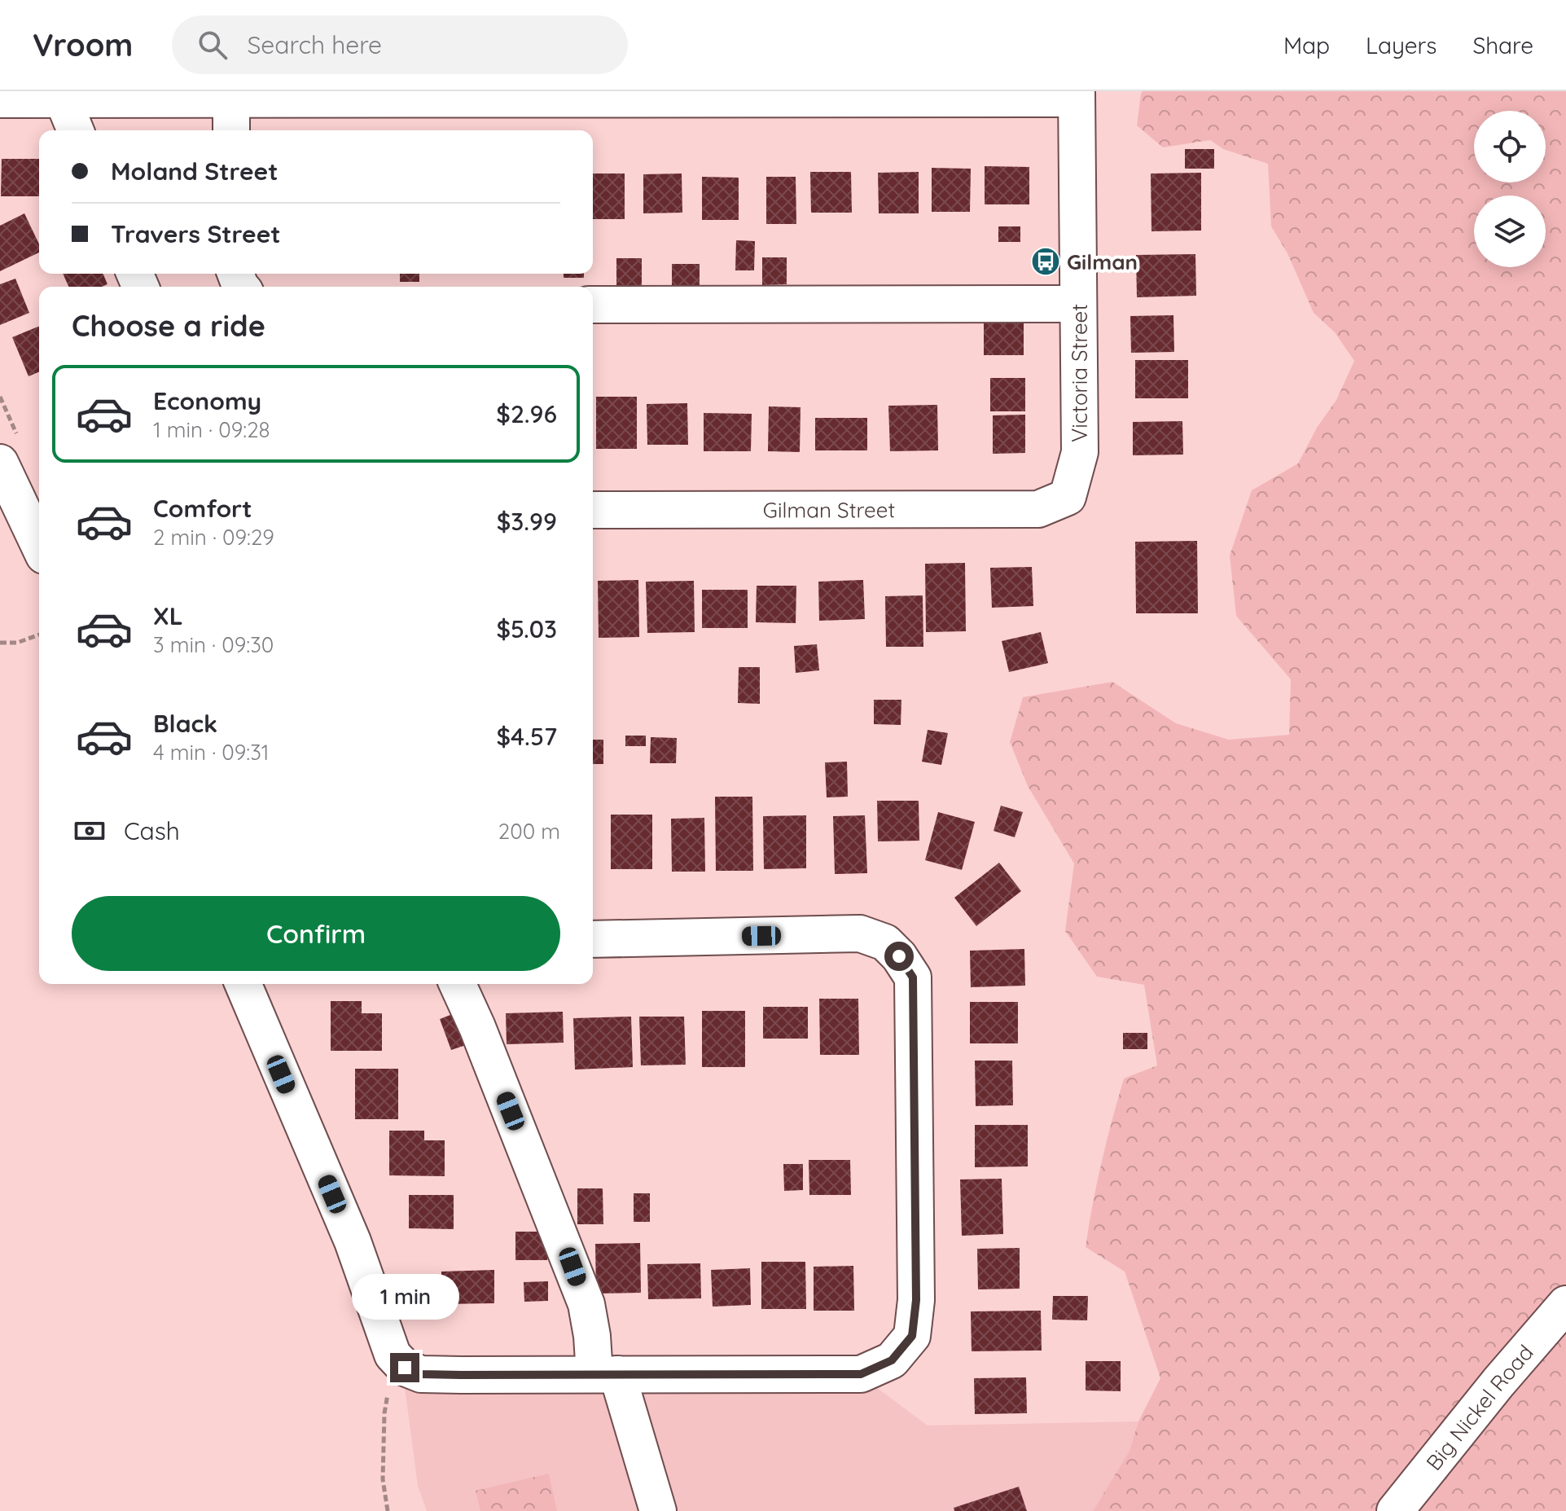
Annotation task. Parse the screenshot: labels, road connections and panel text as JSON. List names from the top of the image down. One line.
{"streets":{"street":["Victoria Street","Gilman Street","Big Nickel Road"]},"crossings":[["Victoria Street","Gilman Street"]],"places":{"bus stop":["Gilman"]},"page":{"header":"Vroom","search":"Search here","nav":["Map","Layers","Share"],"banner":["Moland Street","Travers Street"],"heading":"Choose a ride","list":[{"name":"Economy","note":"1 min · 09:28","value":"$2.96"},{"name":"Comfort","note":"2 min · 09:29","value":"$3.99"},{"name":"XL","note":"3 min · 09:30","value":"$5.03"},{"name":"Black","note":"4 min · 09:31","value":"$4.57"}],"pay":["Cash","200 m"],"buttons":"Confirm","bubble":"1 min"}}
